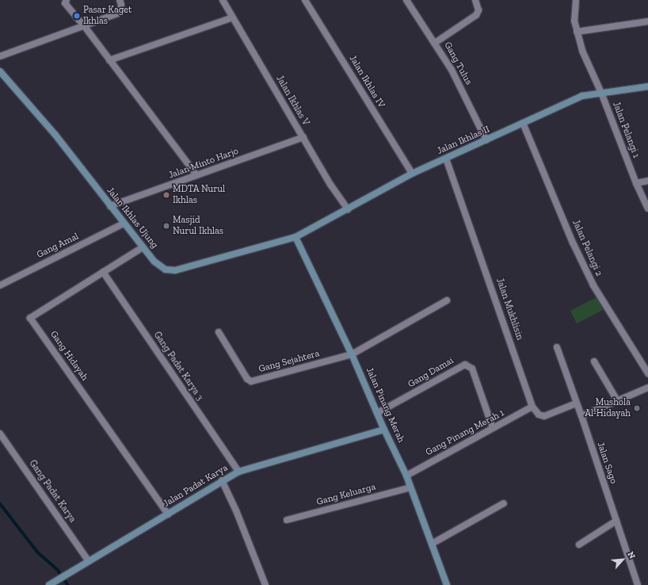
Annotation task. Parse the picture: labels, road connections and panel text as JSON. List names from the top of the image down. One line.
{"streets":{"street":["Gang Tulus","Jalan Ikhlas IV","Jalan Ikhlas V","Jalan Pelangi 1","Jalan Ikhlas II","Jalan Minto Harjo","Jalan Ikhlas Ujung","Gang Amal","Jalan Pelangi 2","Jalan Mukhlisin","Gang Hidayah","Gang Sejahtera","Gang Padat Karya 3","Gang Damai","Jalan Pinang Merah","Gang Pinang Merah 1","Jalan Sago","Jalan Padat Karya","Gang Padat Karya","Gang Keluarga"]},"crossings":[["Gang Tulus","Jalan Ikhlas II"],["Jalan Ikhlas IV","Jalan Ikhlas II"],["Jalan Ikhlas V","Jalan Ikhlas II"],["Jalan Ikhlas V","Jalan Minto Harjo"],["Jalan Pelangi 1","Jalan Ikhlas II"],["Jalan Ikhlas II","Jalan Ikhlas Ujung"],["Jalan Ikhlas II","Jalan Pelangi 2"],["Jalan Ikhlas II","Jalan Mukhlisin"],["Jalan Ikhlas II","Jalan Pinang Merah"],["Jalan Minto Harjo","Jalan Ikhlas Ujung"],["Jalan Ikhlas Ujung","Gang Amal"],["Jalan Ikhlas Ujung","Gang Hidayah"],["Jalan Ikhlas Ujung","Jalan Pinang Merah"],["Jalan Mukhlisin","Gang Pinang Merah 1"],["Gang Hidayah","Gang Padat Karya 3"],["Gang Hidayah","Jalan Padat Karya"],["Gang Sejahtera","Jalan Pinang Merah"],["Gang Padat Karya 3","Jalan Padat Karya"],["Gang Damai","Jalan Pinang Merah"],["Gang Damai","Gang Pinang Merah 1"],["Jalan Pinang Merah","Gang Pinang Merah 1"],["Jalan Pinang Merah","Jalan Padat Karya"],["Jalan Pinang Merah","Gang Keluarga"],["Jalan Padat Karya","Gang Padat Karya"]],"places":["Pasar Kaget Ikhlas","MDTA Nurul Ikhlas","Masjid Nurul Ikhlas","Mushola Al-Hidayah"],"north":"top right"}
